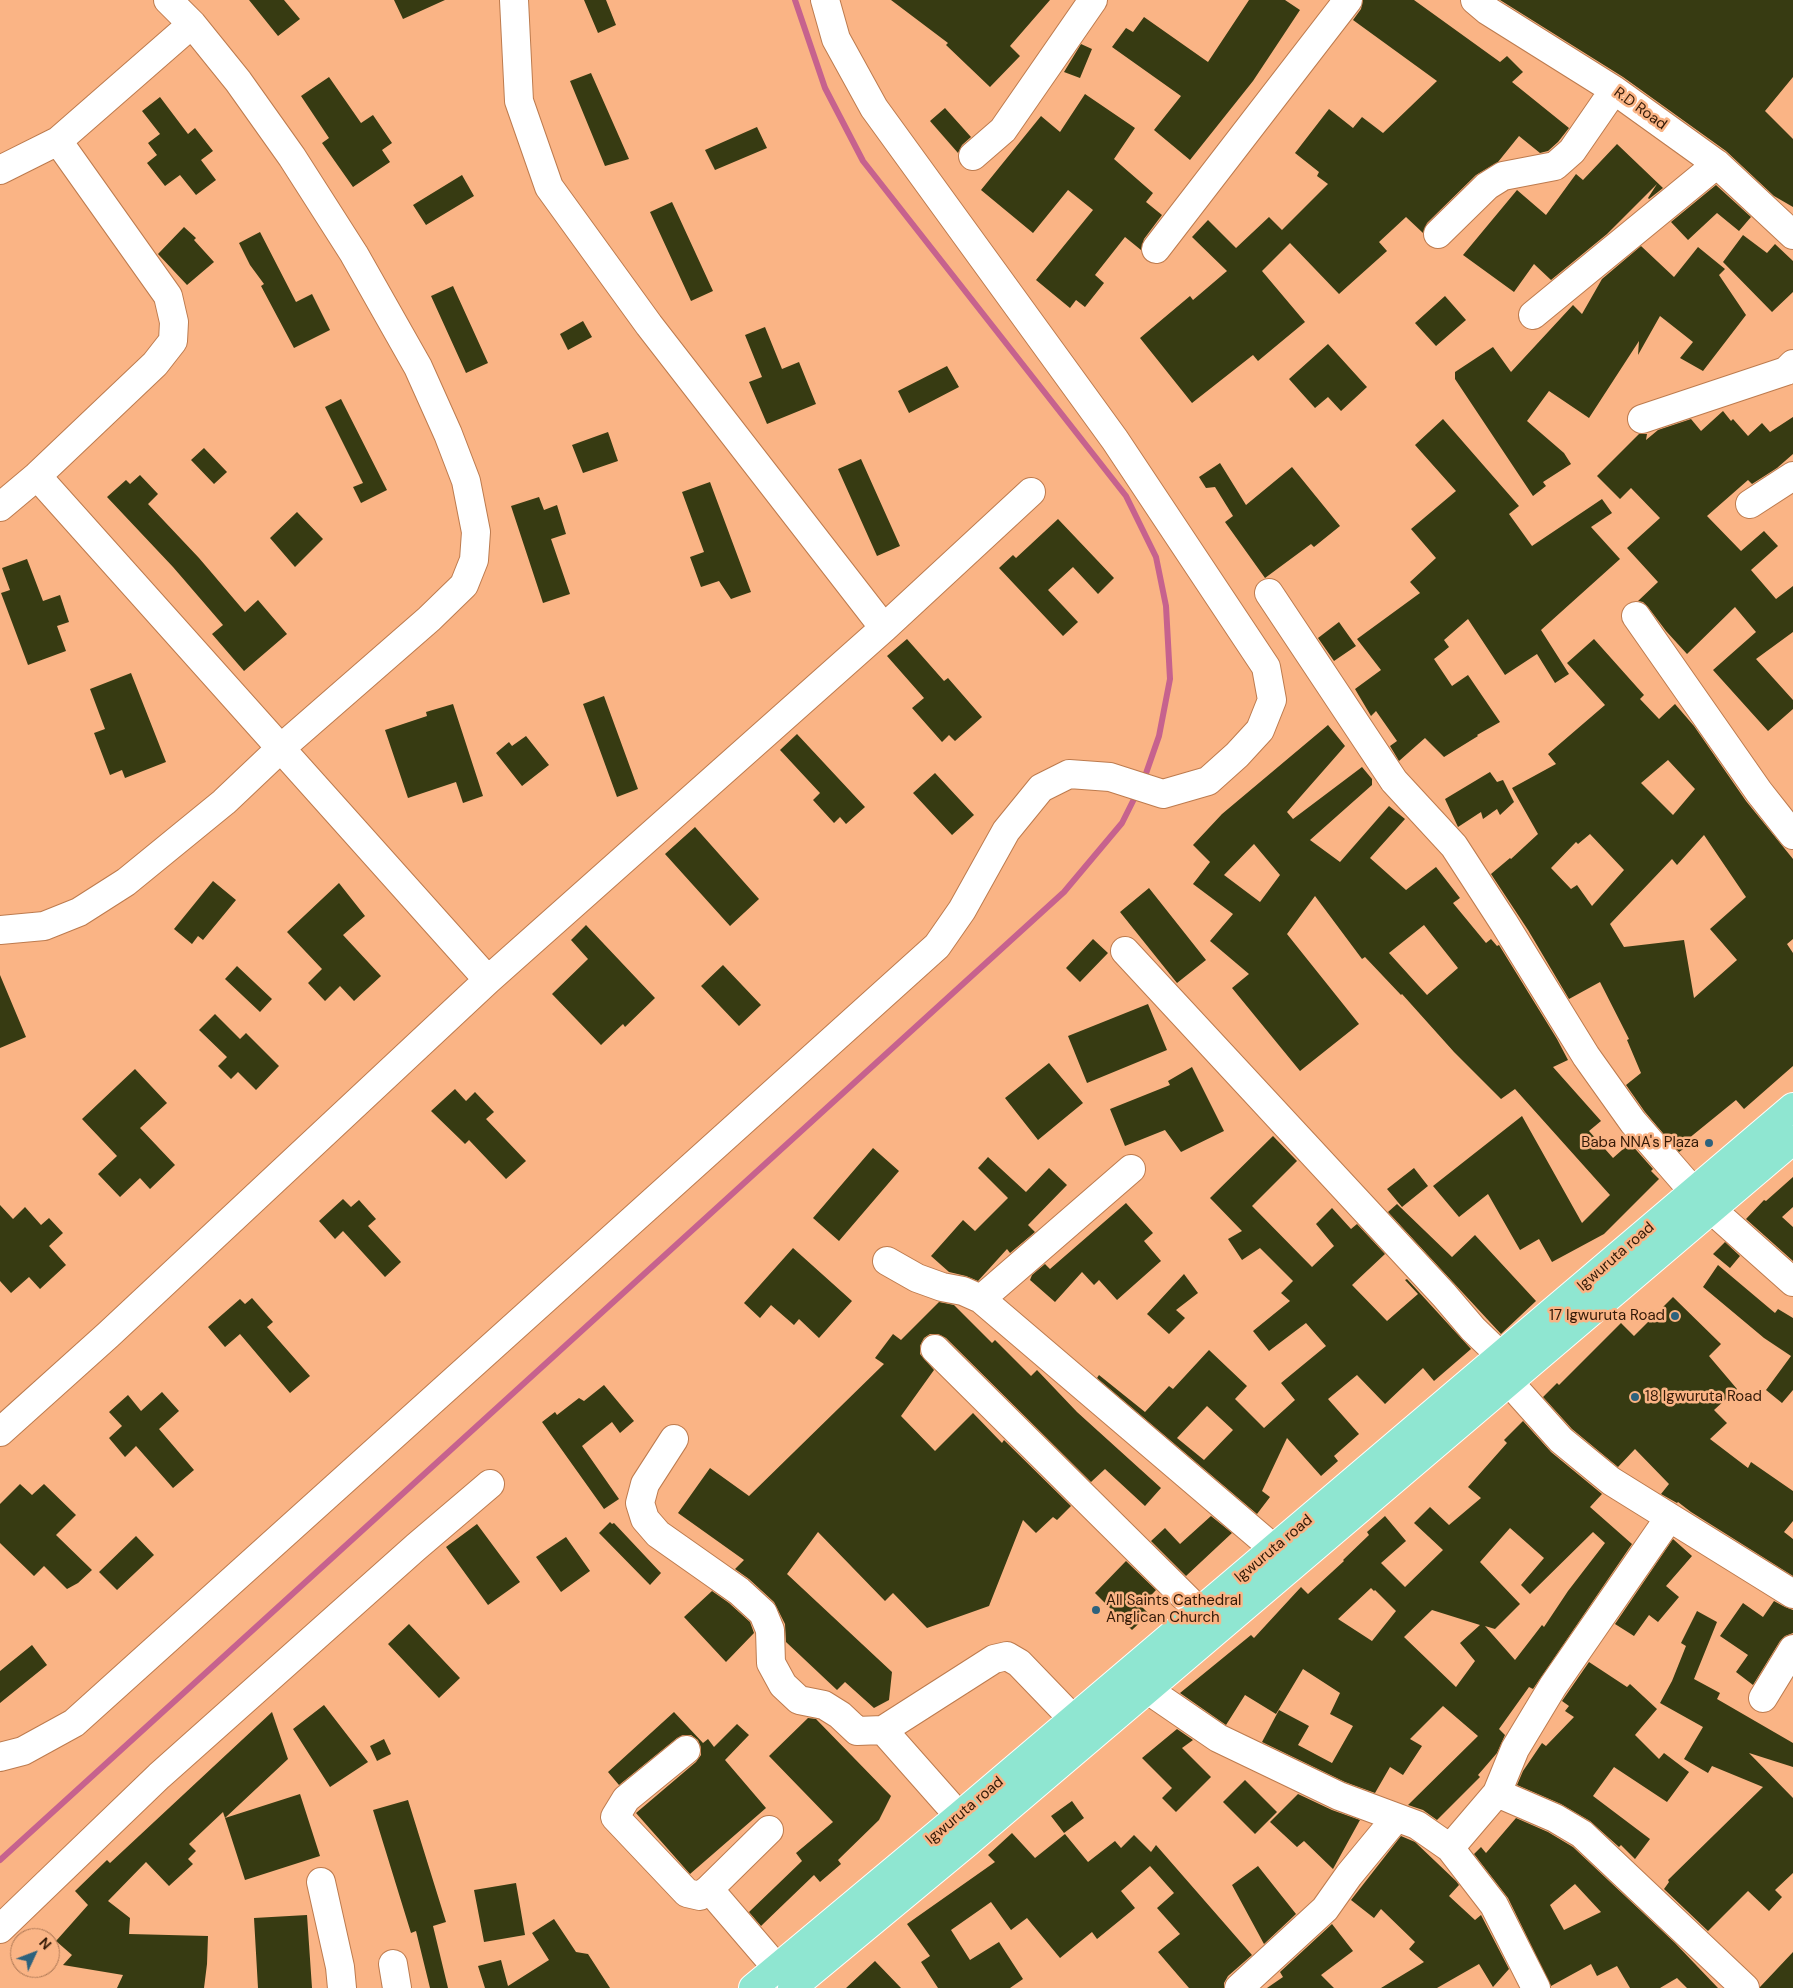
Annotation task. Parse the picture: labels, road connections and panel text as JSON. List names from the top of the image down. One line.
{"streets":{"main road":["Igwuruta road"],"street":["R.D Road"]},"places":["Baba NNA's Plaza","17 Igwuruta Road","18 Igwuruta Road","All Saints Cathedral Anglican Church"],"north":"top right"}
